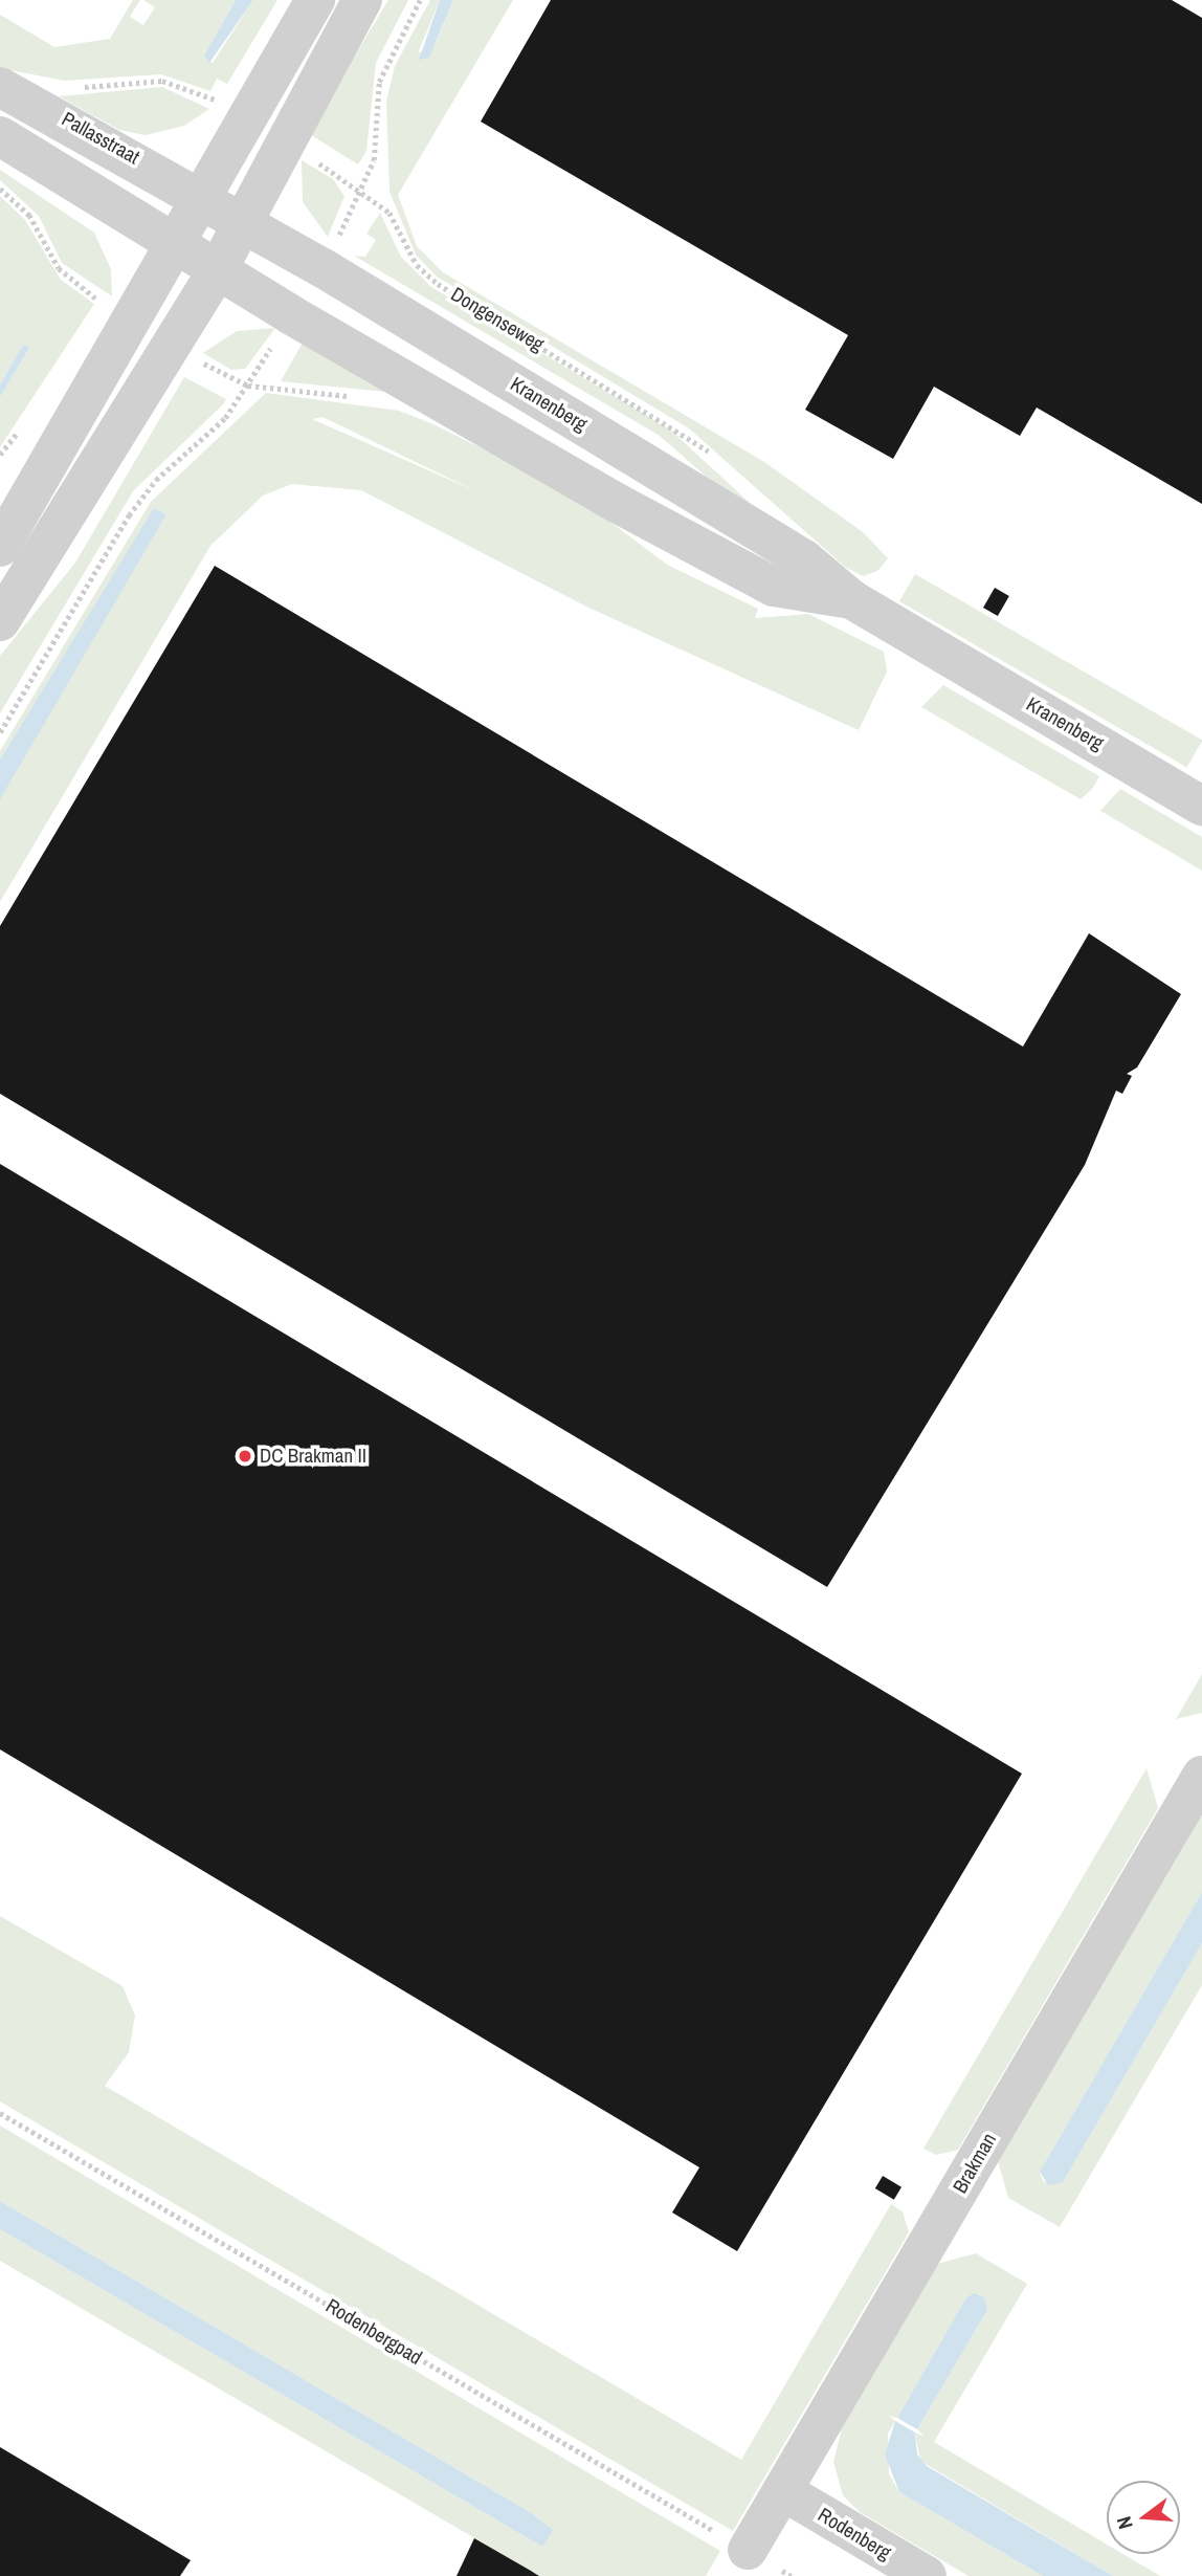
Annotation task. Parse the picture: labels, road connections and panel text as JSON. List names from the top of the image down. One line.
{"streets":{"street":["Pallasstraat","Kranenberg","Brakman","Rodenberg"],"path":["Dongenseweg","Rodenbergpad"]},"crossings":[["Pallasstraat","Kranenberg"],["Brakman","Rodenbergpad"],["Brakman","Rodenberg"]],"places":["DC Brakman II"],"north":"left"}
